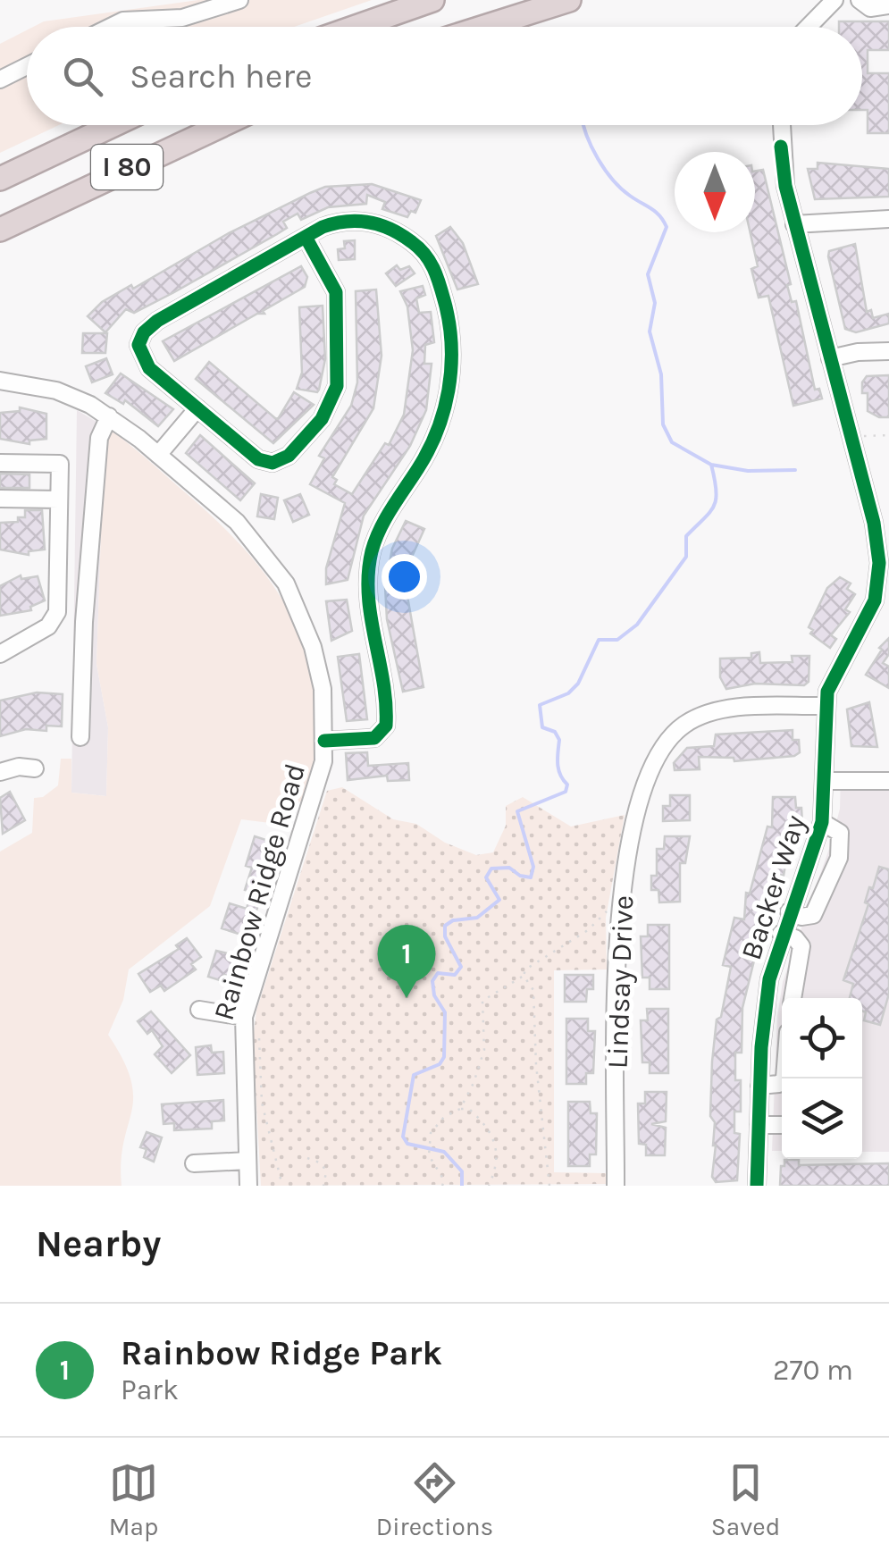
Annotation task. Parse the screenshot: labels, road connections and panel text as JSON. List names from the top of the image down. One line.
{"streets":{"highway":["I 80"],"street":["Backer Way","Rainbow Ridge Road","Lindsay Drive"]},"crossings":[["Backer Way","Lindsay Drive"]],"north":"bottom","page":{"search":"Search here","pins":"1","heading":"Nearby","list":[{"mark":"1","name":"Rainbow Ridge Park","note":"Park","value":"270 m"}],"nav":["Map","Directions","Saved"]}}
